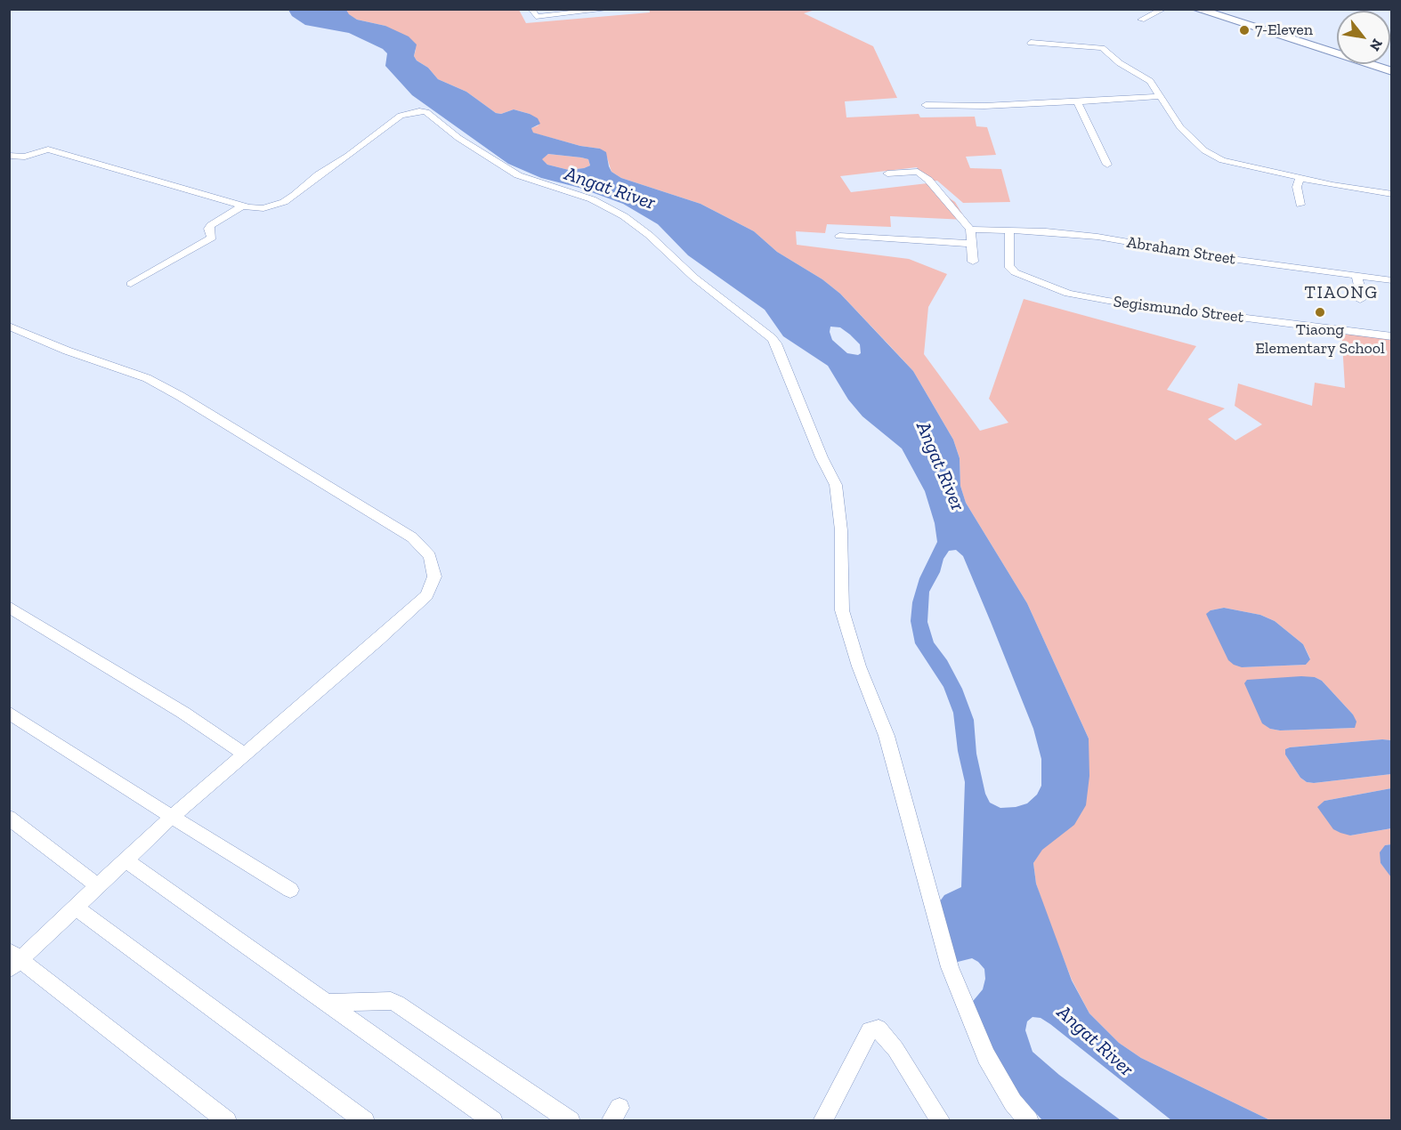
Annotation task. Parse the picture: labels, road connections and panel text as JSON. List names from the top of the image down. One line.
{"streets":{"street":["Abraham Street","Segismundo Street"]},"crossings":[["Abraham Street","Segismundo Street"]],"districts":["TIAONG"],"water":["Angat River"],"places":["7-Eleven","Tiaong Elementary School"],"north":"bottom right"}
